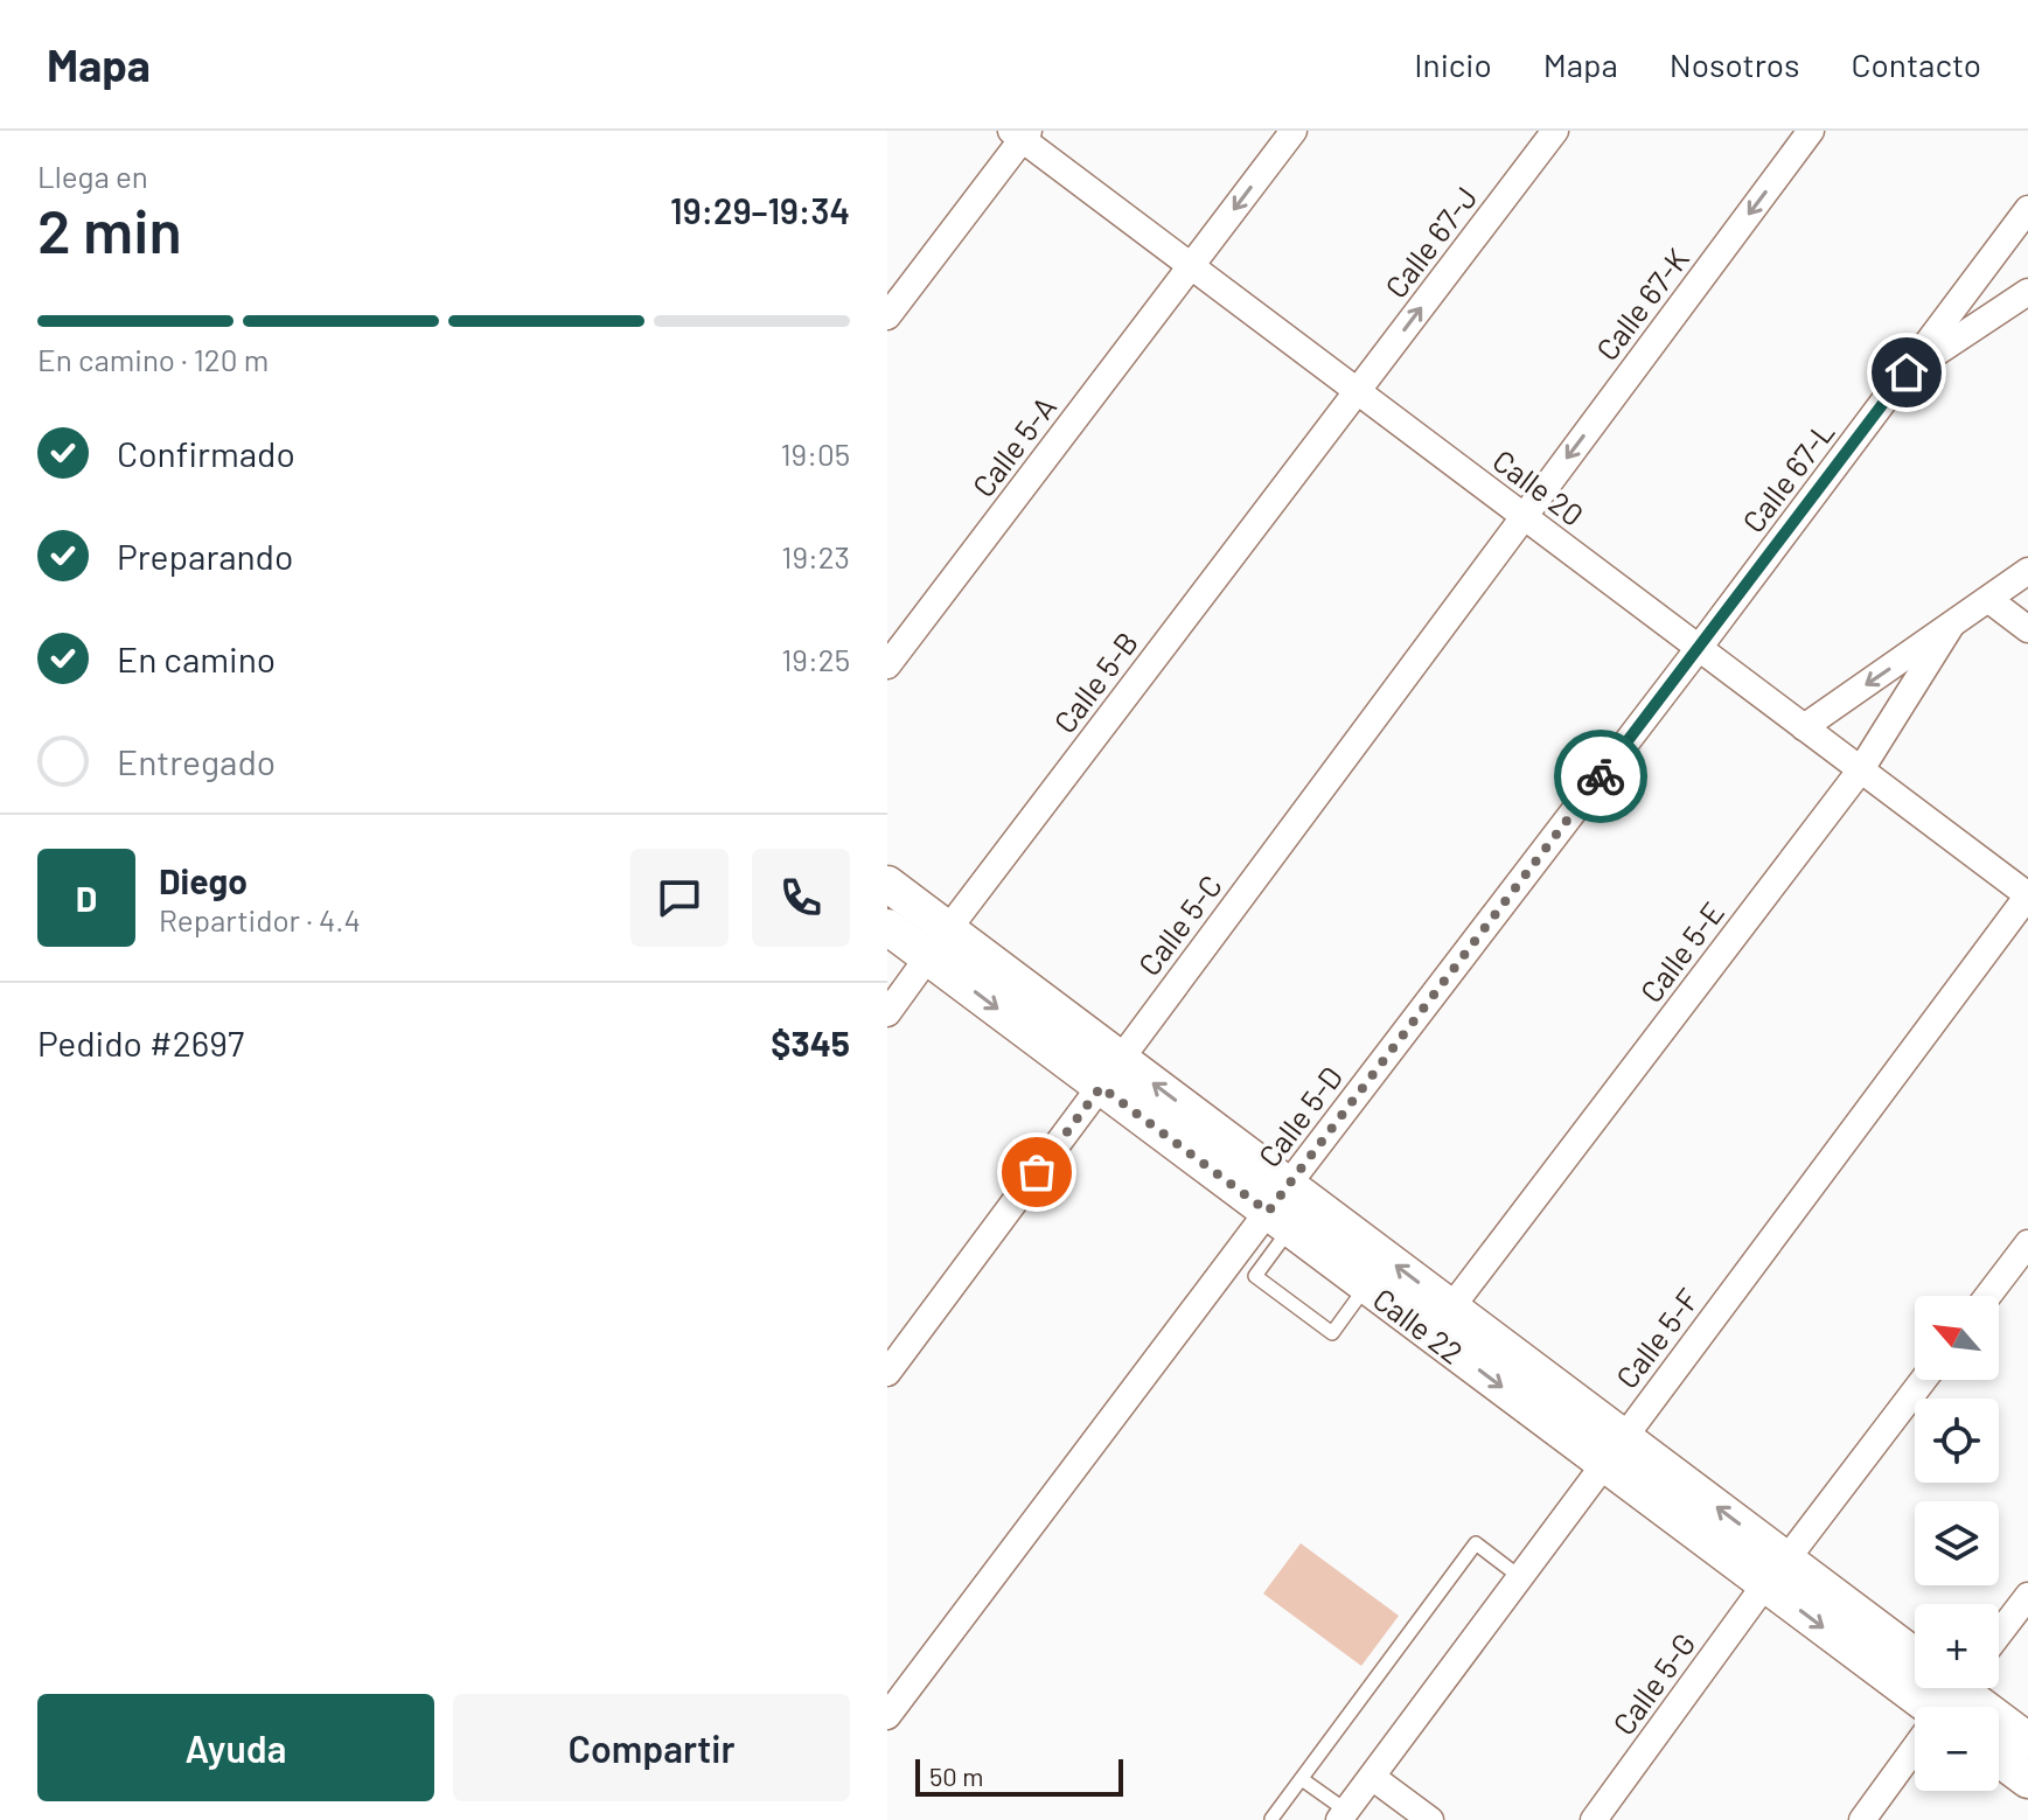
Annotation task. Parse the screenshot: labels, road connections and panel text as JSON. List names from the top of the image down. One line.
{"streets":{"street":["Calle 67-J","Calle 67-K","Calle 5-A","Calle 67-L","Calle 20","Calle 5-B","Calle 5-C","Calle 5-E","Calle 5-D","Calle 22","Calle 5-F","Calle 5-G"]},"crossings":[["Calle 67-J","Calle 20"],["Calle 67-J","Calle 5-B"],["Calle 67-K","Calle 20"],["Calle 67-K","Calle 5-C"],["Calle 5-A","Calle 20"],["Calle 67-L","Calle 20"],["Calle 67-L","Calle 5-D"],["Calle 20","Calle 5-B"],["Calle 20","Calle 5-C"],["Calle 20","Calle 5-E"],["Calle 20","Calle 5-D"],["Calle 20","Calle 5-F"],["Calle 5-B","Calle 22"],["Calle 5-C","Calle 22"],["Calle 5-E","Calle 22"],["Calle 5-D","Calle 22"],["Calle 22","Calle 5-F"],["Calle 22","Calle 5-G"]],"one_way":["Calle 67-J","Calle 67-K"],"scale_bar":"50 m","north":"top left","page":{"header":"Mapa","nav":["Inicio","Mapa","Nosotros","Contacto"],"heading":["2 min","Llega en","19:29–19:34"],"panel":["Diego","Repartidor · 4.4","Pedido #2697","$345"],"bar":"En camino · 120 m","list":[["Confirmado","19:05"],["Preparando","19:23"],["En camino","19:25"],"Entregado"],"round":"D","map_buttons":["+","−"],"buttons":["Ayuda","Compartir"],"scale":"50 m"}}
